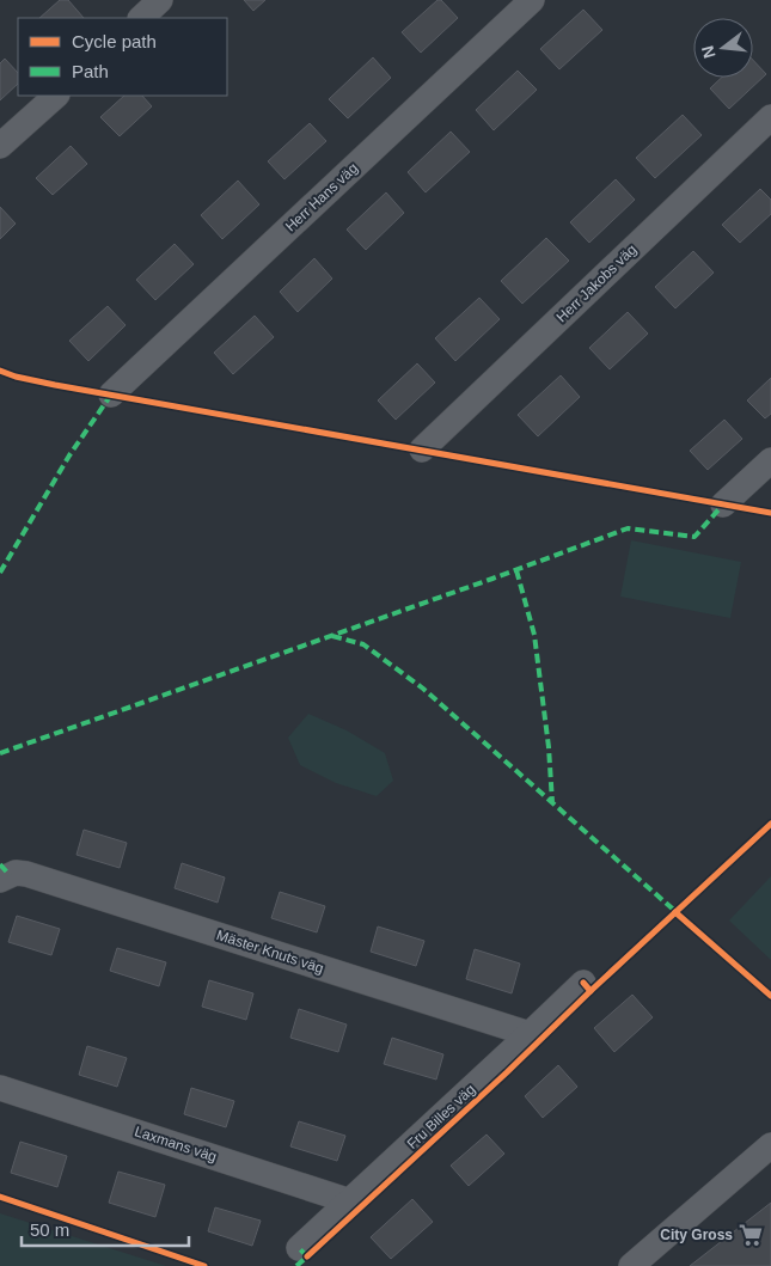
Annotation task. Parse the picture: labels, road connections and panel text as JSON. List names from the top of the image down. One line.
{"streets":{"street":["Herr Hans väg","Herr Jakobs väg","Mäster Knuts väg","Fru Billes väg","Laxmans väg"]},"crossings":[["Mäster Knuts väg","Fru Billes väg"],["Fru Billes väg","Laxmans väg"]],"places":{"supermarket":["City Gross"]},"legend":["Cycle path","Path"],"scale_bar":"50 m","north":"left"}
